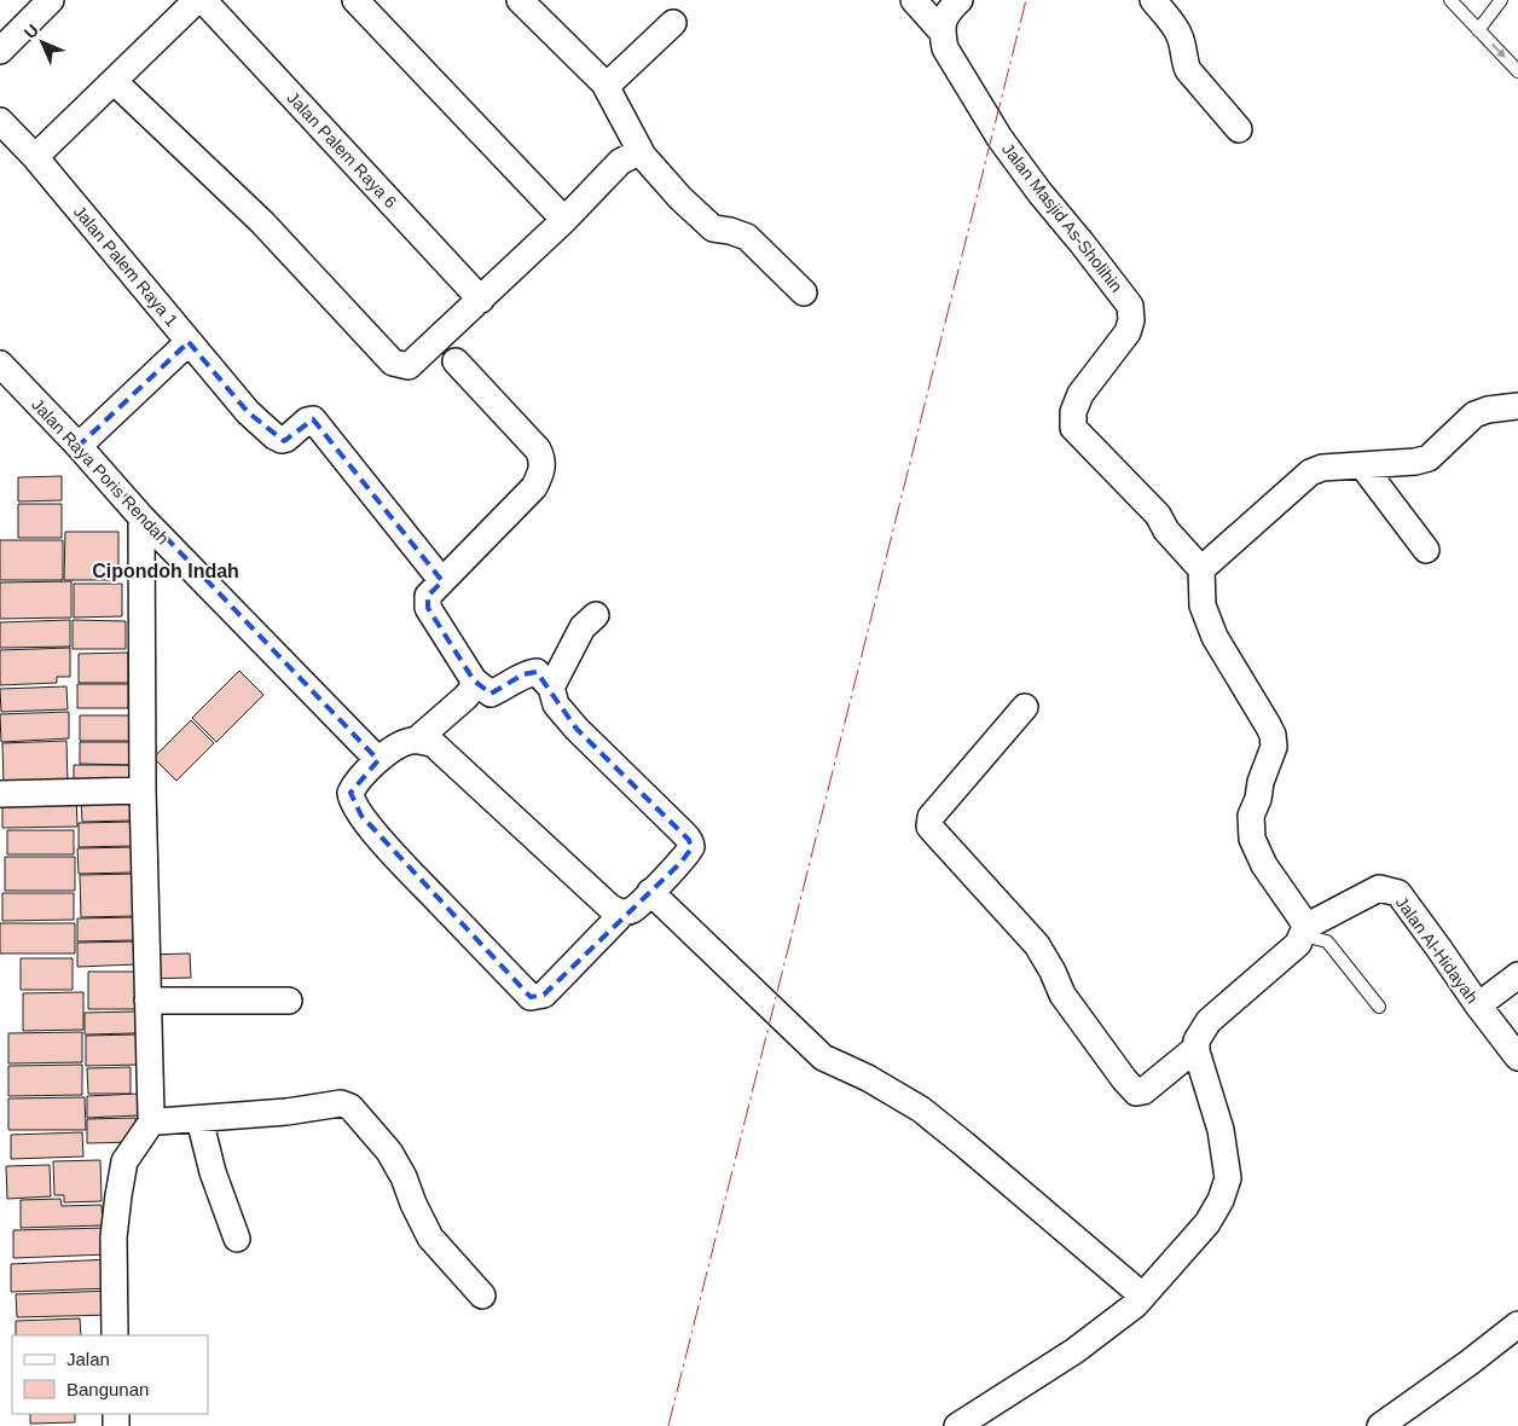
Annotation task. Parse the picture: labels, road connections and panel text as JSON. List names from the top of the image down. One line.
{"streets":{"street":["Jalan Palem Raya 6","Jalan Masjid As-Sholihin","Jalan Palem Raya 1","Jalan Raya Poris Rendah","Jalan Al-Hidayah"]},"districts":["Cipondoh Indah"],"legend":["Jalan","Bangunan"],"north":"top left"}
